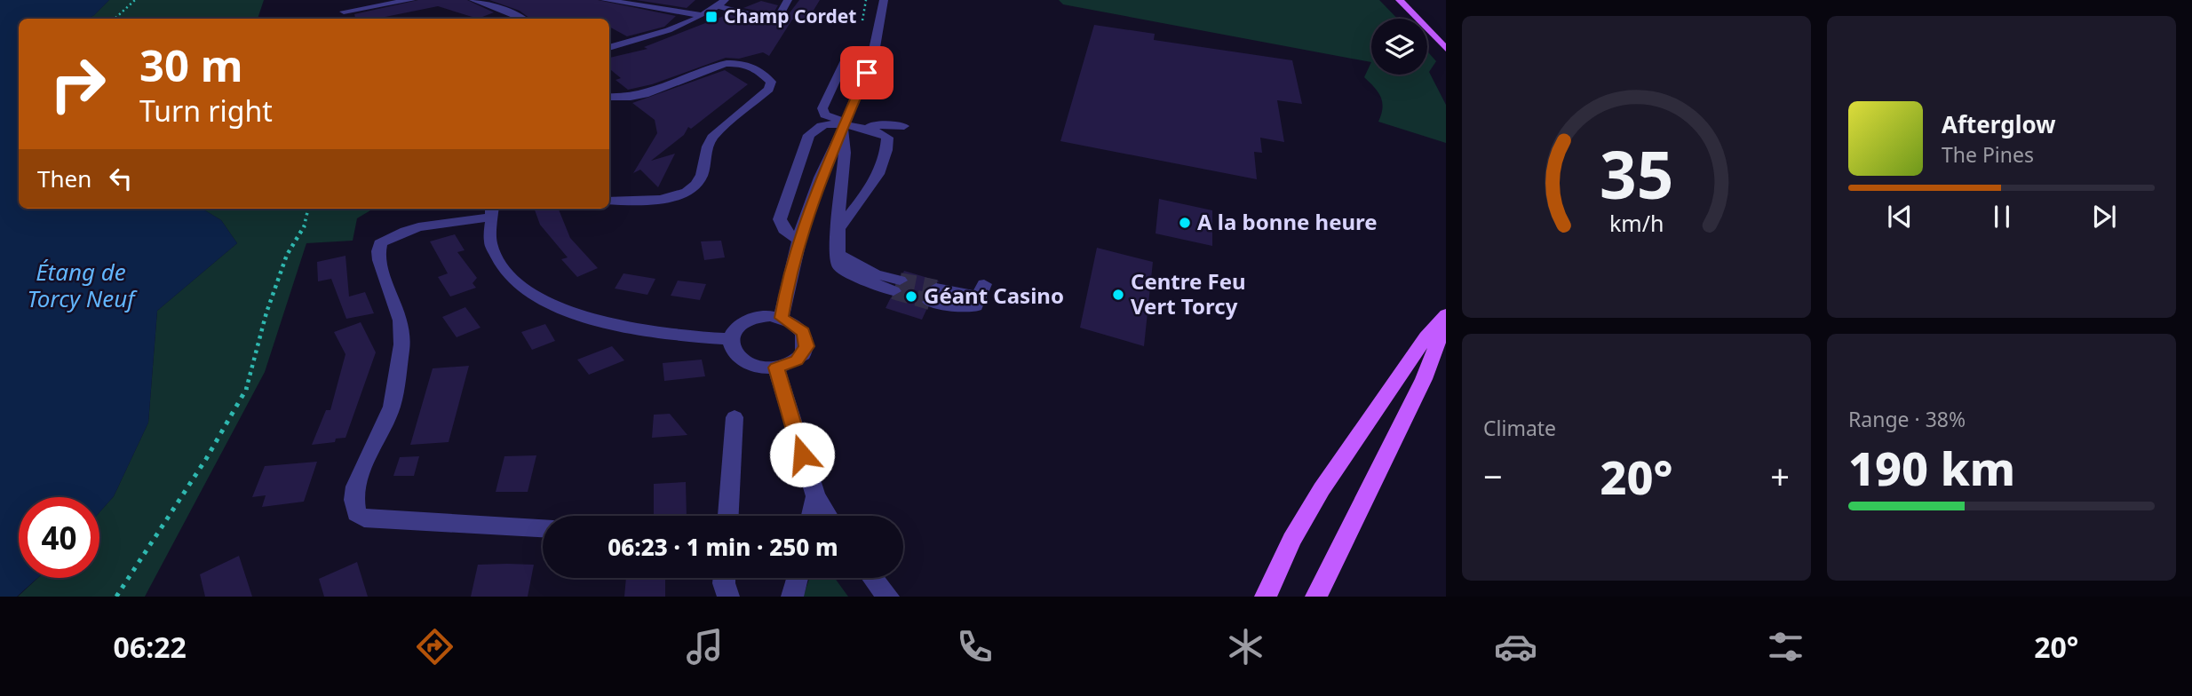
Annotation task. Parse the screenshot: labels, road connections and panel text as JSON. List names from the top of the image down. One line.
{"water":["Étang de Torcy Neuf"],"places":{"transit":["Champ Cordet"],"other":["A la bonne heure","Centre Feu Vert Torcy","Géant Casino"]},"page":{"turn":["30 m","Turn right"],"song":["Afterglow","The Pines"],"then":"Then","tile":["Climate",["Range · 38%","190 km"]],"heat":["−","20°","+"],"limit":"40","trip":"06:23 · 1 min · 250 m","tabs":["06:22","20°"],"gauge":["35","km/h"]}}
